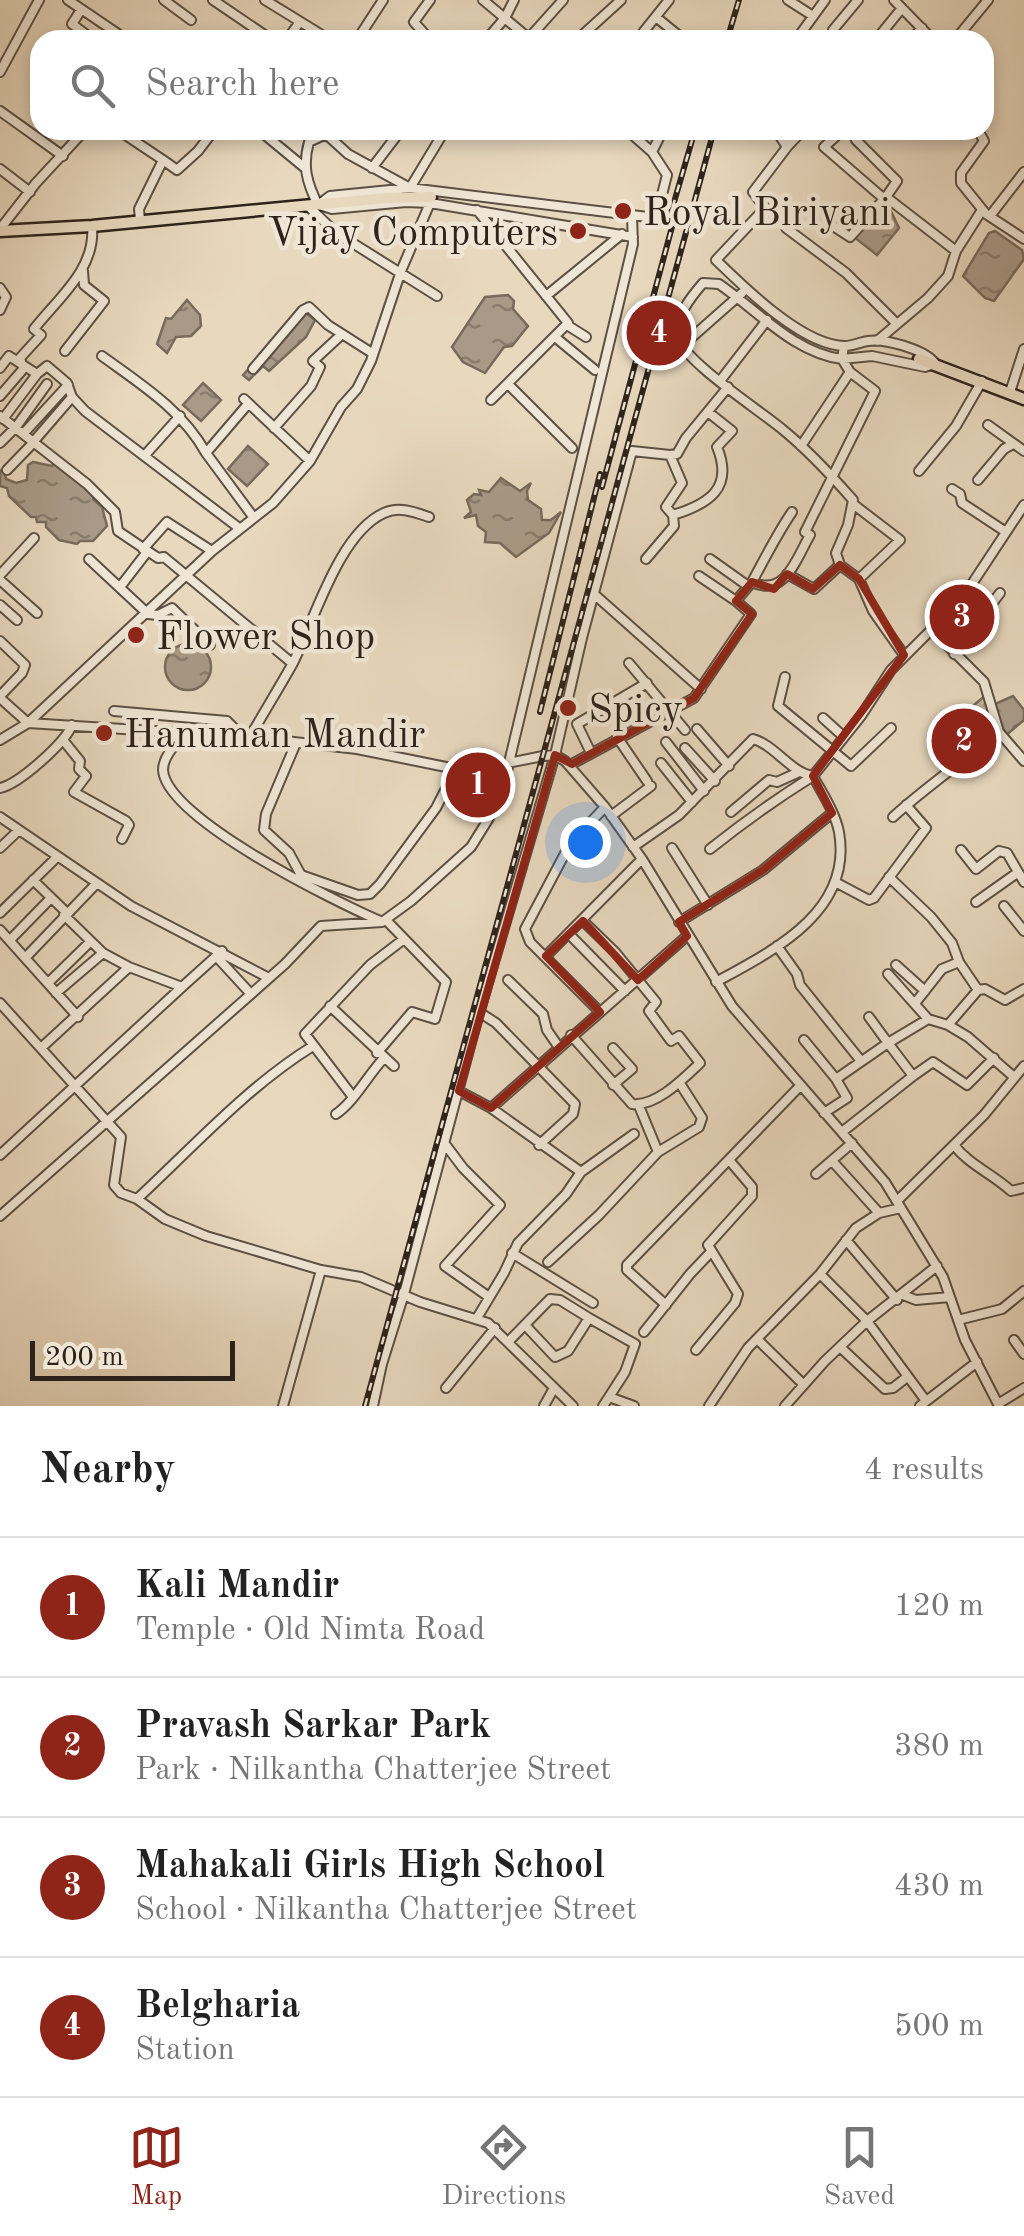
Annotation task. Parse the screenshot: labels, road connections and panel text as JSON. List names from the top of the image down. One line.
{"places":["Royal Biriyani","Vijay Computers","Flower Shop","Spicy","Hanuman Mandir"],"scale_bar":"200 m","page":{"search":"Search here","pins":["4","3","2","1"],"scale":"200 m","heading":["Nearby","4 results"],"list":[{"mark":"1","name":"Kali Mandir","note":"Temple · Old Nimta Road","value":"120 m"},{"mark":"2","name":"Pravash Sarkar Park","note":"Park · Nilkantha Chatterjee Street","value":"380 m"},{"mark":"3","name":"Mahakali Girls High School","note":"School · Nilkantha Chatterjee Street","value":"430 m"},{"mark":"4","name":"Belgharia","note":"Station","value":"500 m"}],"nav":["Map","Directions","Saved"]}}
